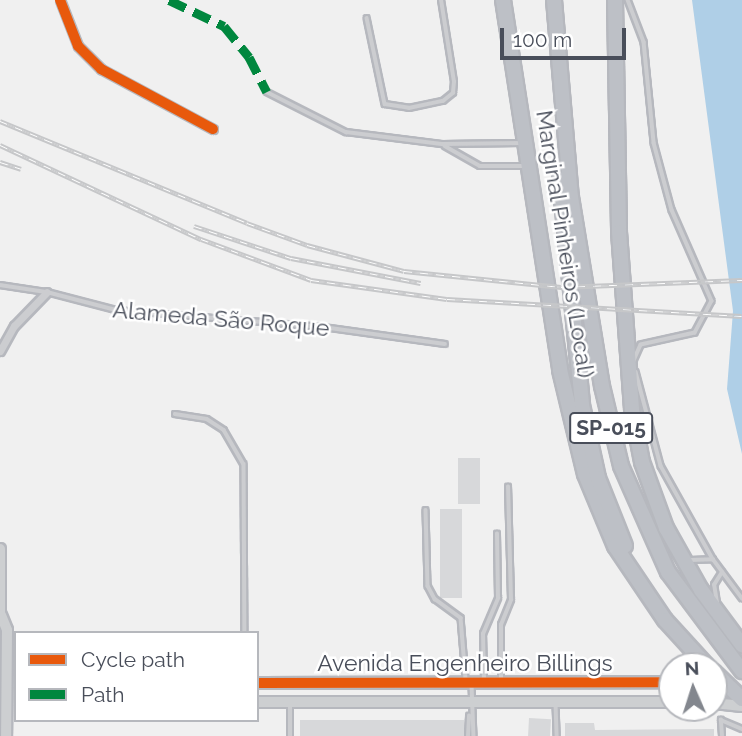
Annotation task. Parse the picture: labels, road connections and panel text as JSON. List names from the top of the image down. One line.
{"streets":{"highway":["Marginal Pinheiros (Local)","SP-015"],"street":["Avenida Engenheiro Billings"],"lane":["Alameda São Roque"]},"legend":["Cycle path","Path"],"scale_bar":"100 m","north":"top"}
